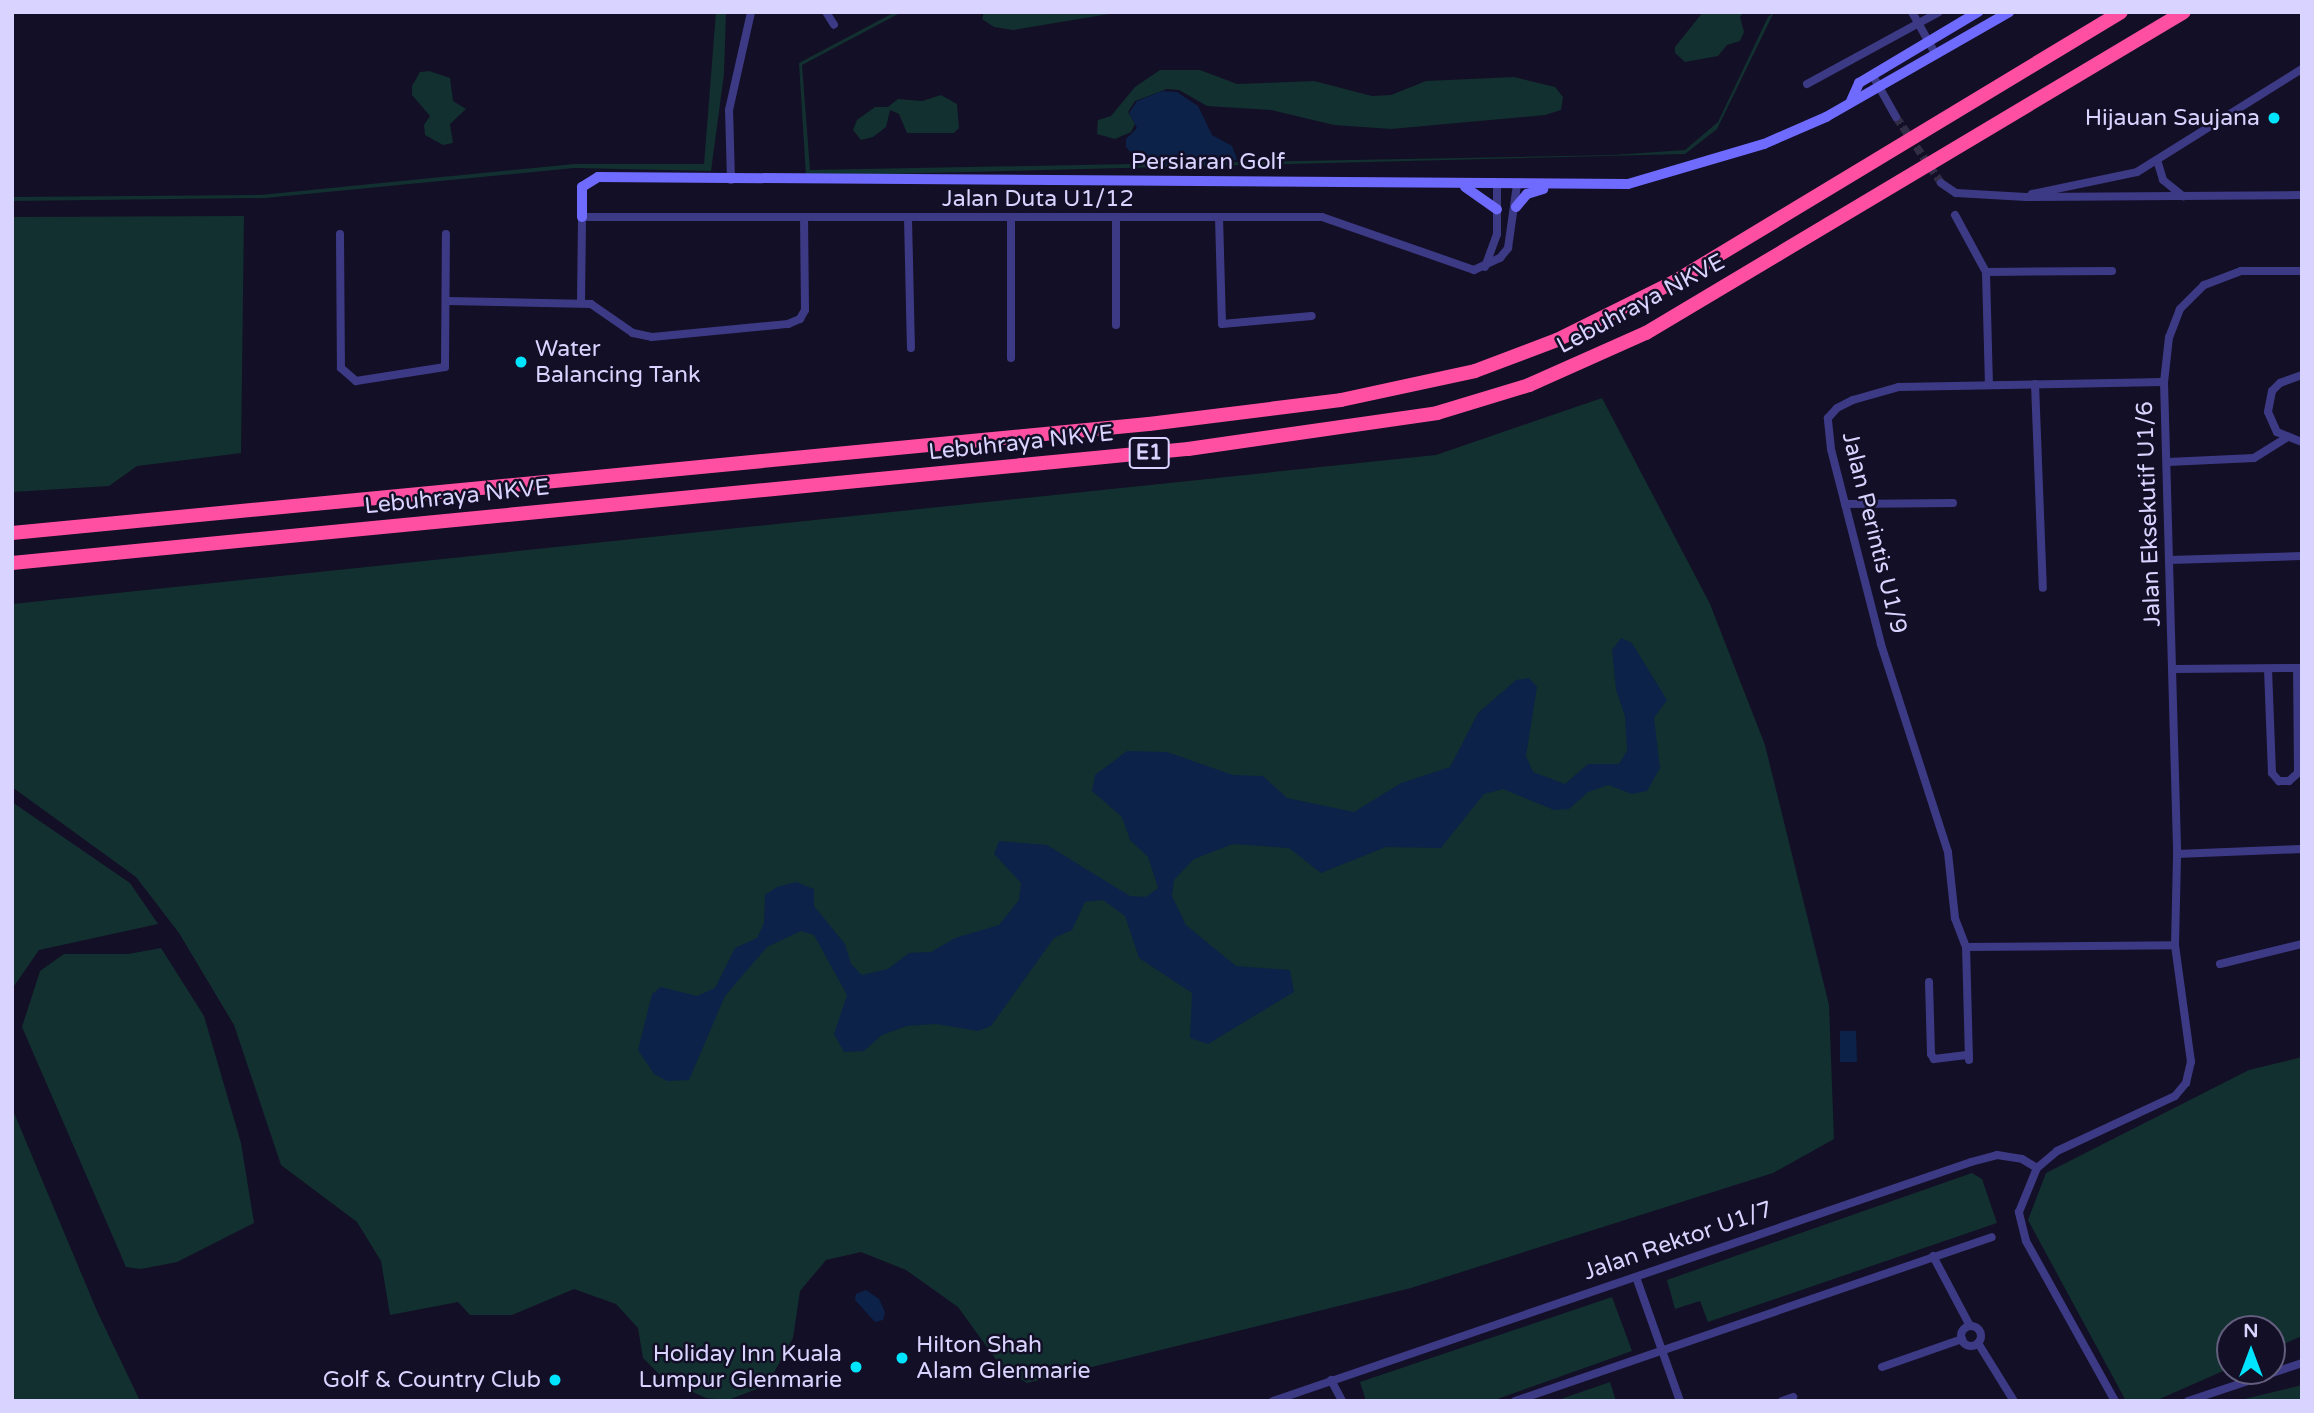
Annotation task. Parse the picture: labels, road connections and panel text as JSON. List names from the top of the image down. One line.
{"streets":{"highway":["Lebuhraya NKVE","E1"],"street":["Persiaran Golf","Jalan Duta U1/12","Jalan Eksekutif U1/6","Jalan Perintis U1/9","Jalan Rektor U1/7"]},"crossings":[["Persiaran Golf","Jalan Duta U1/12"],["Jalan Eksekutif U1/6","Jalan Perintis U1/9"],["Jalan Eksekutif U1/6","Jalan Rektor U1/7"]],"places":["Hijauan Saujana","Water Balancing Tank","Hilton Shah Alam Glenmarie","Holiday Inn Kuala Lumpur Glenmarie","Golf & Country Club"],"north":"top"}
